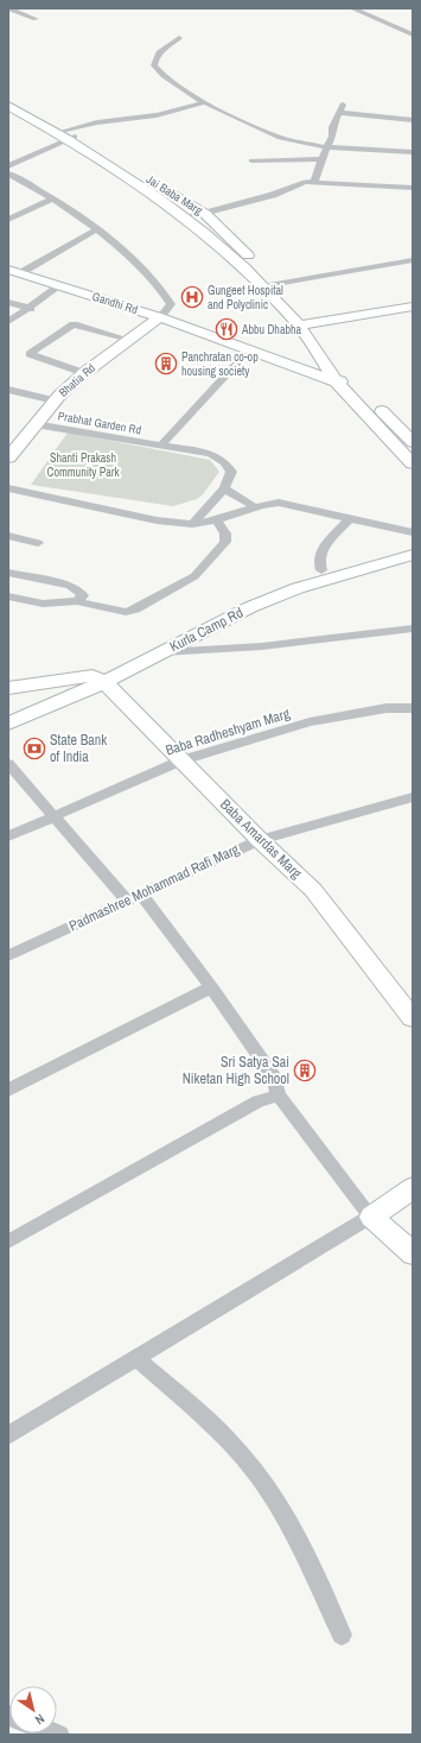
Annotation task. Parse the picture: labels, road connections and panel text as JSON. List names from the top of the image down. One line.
{"streets":{"street":["Jai Baba Marg","Gandhi Rd","Bhatia Rd","Prabhat Garden Rd","Kurla Camp Rd","Baba Radheshyam Marg","Baba Amardas Marg","Padmashree Mohammad Rafi Marg"]},"crossings":[["Jai Baba Marg","Gandhi Rd"],["Gandhi Rd","Bhatia Rd"],["Bhatia Rd","Prabhat Garden Rd"],["Kurla Camp Rd","Baba Amardas Marg"],["Baba Radheshyam Marg","Baba Amardas Marg"],["Baba Amardas Marg","Padmashree Mohammad Rafi Marg"]],"parks":["Shanti Prakash Community Park"],"places":{"hospital":["Gungeet Hospital and Polyclinic"],"restaurant":["Abbu Dhabha"],"building":["Panchratan co-op housing society","Sri Satya Sai Niketan High School"],"bank":["State Bank of India"]},"north":"bottom right"}
